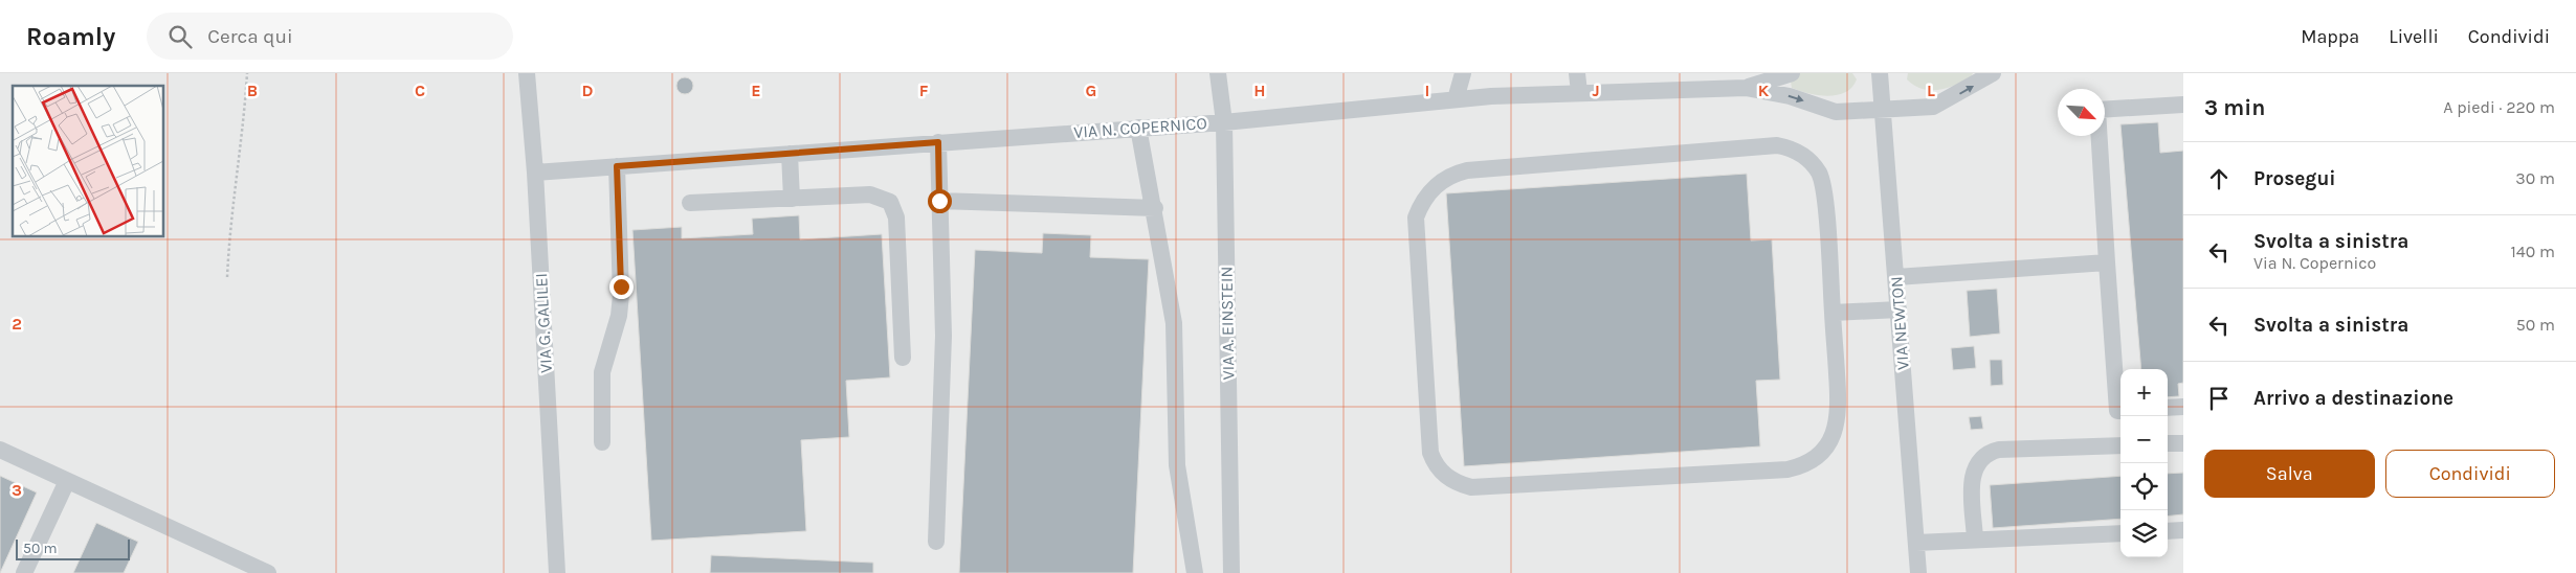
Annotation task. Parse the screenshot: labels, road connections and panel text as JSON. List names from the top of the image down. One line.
{"streets":{"street":["VIA N. COPERNICO","VIA G. GALILEI","VIA A. EINSTEIN","VIA NEWTON"]},"crossings":[["VIA N. COPERNICO","VIA G. GALILEI"],["VIA N. COPERNICO","VIA A. EINSTEIN"]],"scale_bar":"50 m","north":"bottom right","page":{"header":"Roamly","search":"Cerca qui","nav":["Mappa","Livelli","Condividi"],"heading":["3 min","A piedi · 220 m"],"list":[["Prosegui","30 m"],["Svolta a sinistra","Via N. Copernico","140 m"],["Svolta a sinistra","50 m"],"Arrivo a destinazione"],"map_buttons":["+","−"],"buttons":["Salva","Condividi"],"scale":"50 m"},"grid":{"columns":["B","C","D","E","F","G","H","I","J","K","L"],"rows":["2","3"]}}
